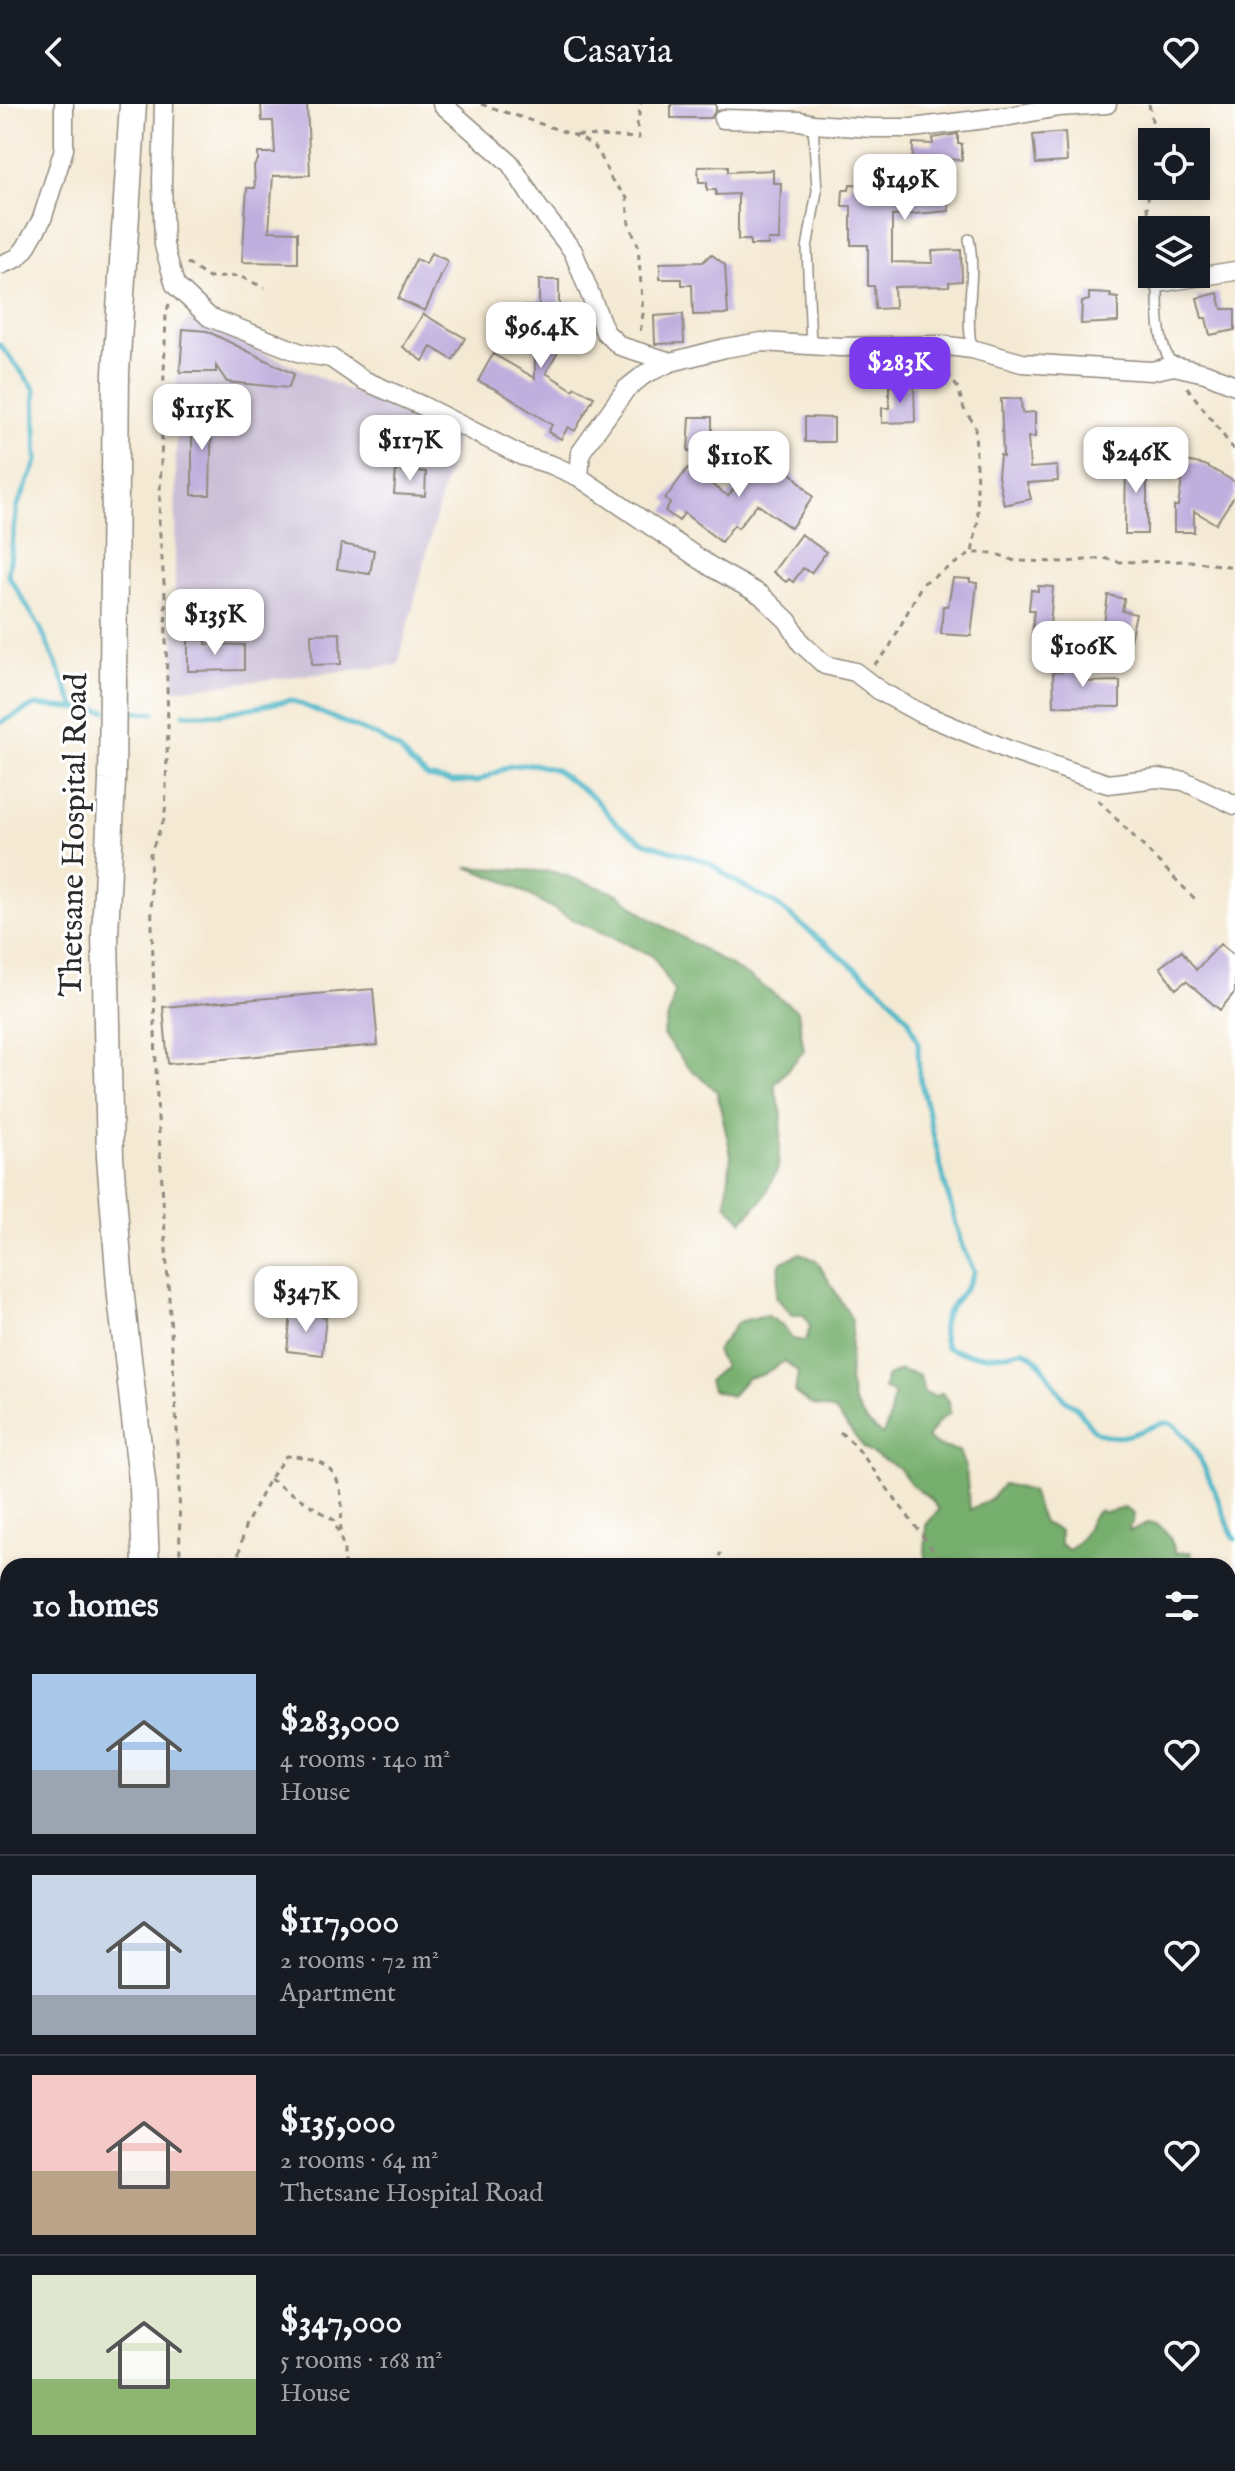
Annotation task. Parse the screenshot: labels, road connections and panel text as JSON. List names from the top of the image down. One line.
{"streets":{"main road":["Thetsane Hospital Road"]},"page":{"header":"Casavia","price":["$149K","$96.4K","$283K","$115K","$117K","$246K","$110K","$135K","$106K","$347K"],"heading":"10 homes","list":[{"name":"$283,000","note":"4 rooms · 140 m² · House"},{"name":"$117,000","note":"2 rooms · 72 m² · Apartment"},{"name":"$135,000","note":"2 rooms · 64 m² · Thetsane Hospital Road"},{"name":"$347,000","note":"5 rooms · 168 m² · House"}]}}
